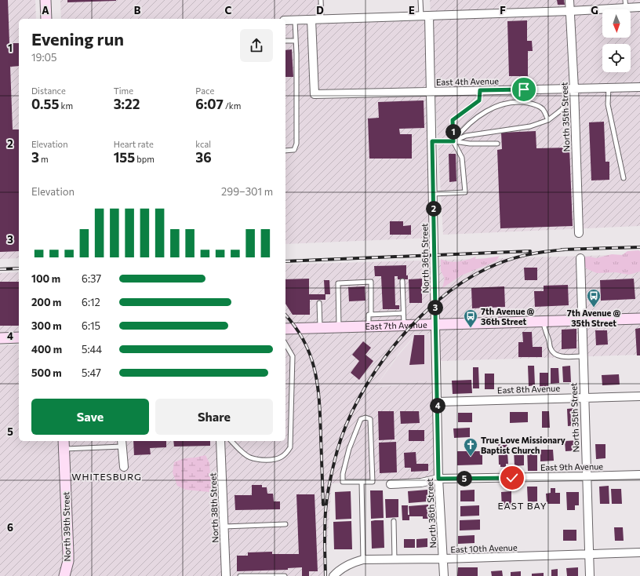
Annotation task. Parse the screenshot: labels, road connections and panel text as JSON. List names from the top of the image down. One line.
{"streets":{"street":["East 4th Avenue","North 35th Street","North 36th Street","East 7th Avenue","East 8th Avenue","East 9th Avenue","North 38th Street","North 39th Street","East 10th Avenue"]},"crossings":[["East 4th Avenue","North 35th Street"],["East 4th Avenue","North 36th Street"],["North 35th Street","East 7th Avenue"],["North 35th Street","East 8th Avenue"],["North 35th Street","East 9th Avenue"],["North 35th Street","East 10th Avenue"],["North 36th Street","East 7th Avenue"],["North 36th Street","East 8th Avenue"],["North 36th Street","East 9th Avenue"],["North 36th Street","East 10th Avenue"]],"districts":["WHITESBURG","EAST BAY"],"places":{"bus stop":["7th Avenue @ 35th Street","7th Avenue @ 36th Street"],"church":["True Love Missionary Baptist Church"]},"north":"bottom","page":{"heading":["Evening run","19:05"],"stats":[["Distance","0.55 km"],["Time","3:22"],["Pace","6:07 /km"],["Elevation","3 m"],["Heart rate","155 bpm"],["kcal","36"]],"pins":["1","2","3","4","5"],"chart":["Elevation","299–301 m"],"list":[{"name":"100 m","note":"6:37"},{"name":"200 m","note":"6:12"},{"name":"300 m","note":"6:15"},{"name":"400 m","note":"5:44"},{"name":"500 m","note":"5:47"}],"buttons":["Save","Share"]},"grid":{"columns":["A","B","C","D","E","F","G"],"rows":["1","2","3","4","5","6"]}}
